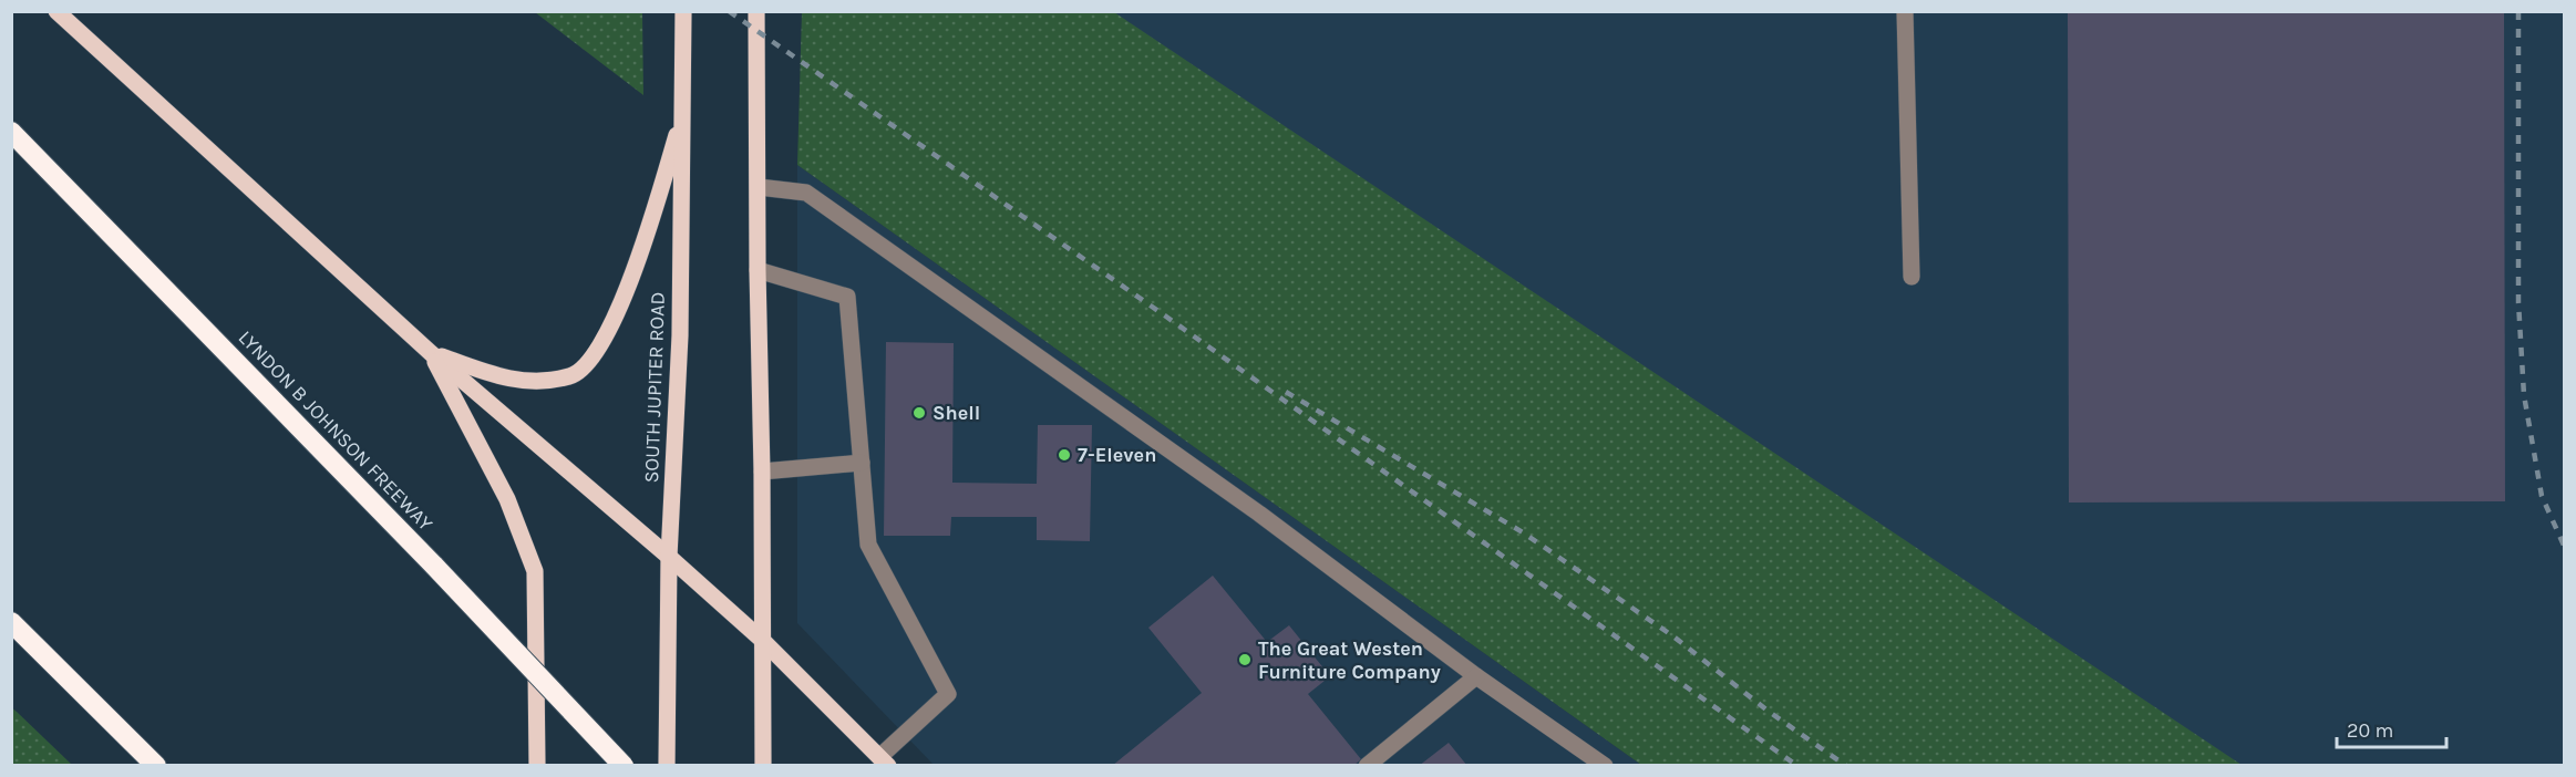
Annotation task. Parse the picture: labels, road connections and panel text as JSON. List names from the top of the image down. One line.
{"streets":{"highway":["LYNDON B JOHNSON FREEWAY"],"main road":["SOUTH JUPITER ROAD"]},"places":["Shell","7-Eleven","The Great Westen Furniture Company"],"scale_bar":"20 m"}
